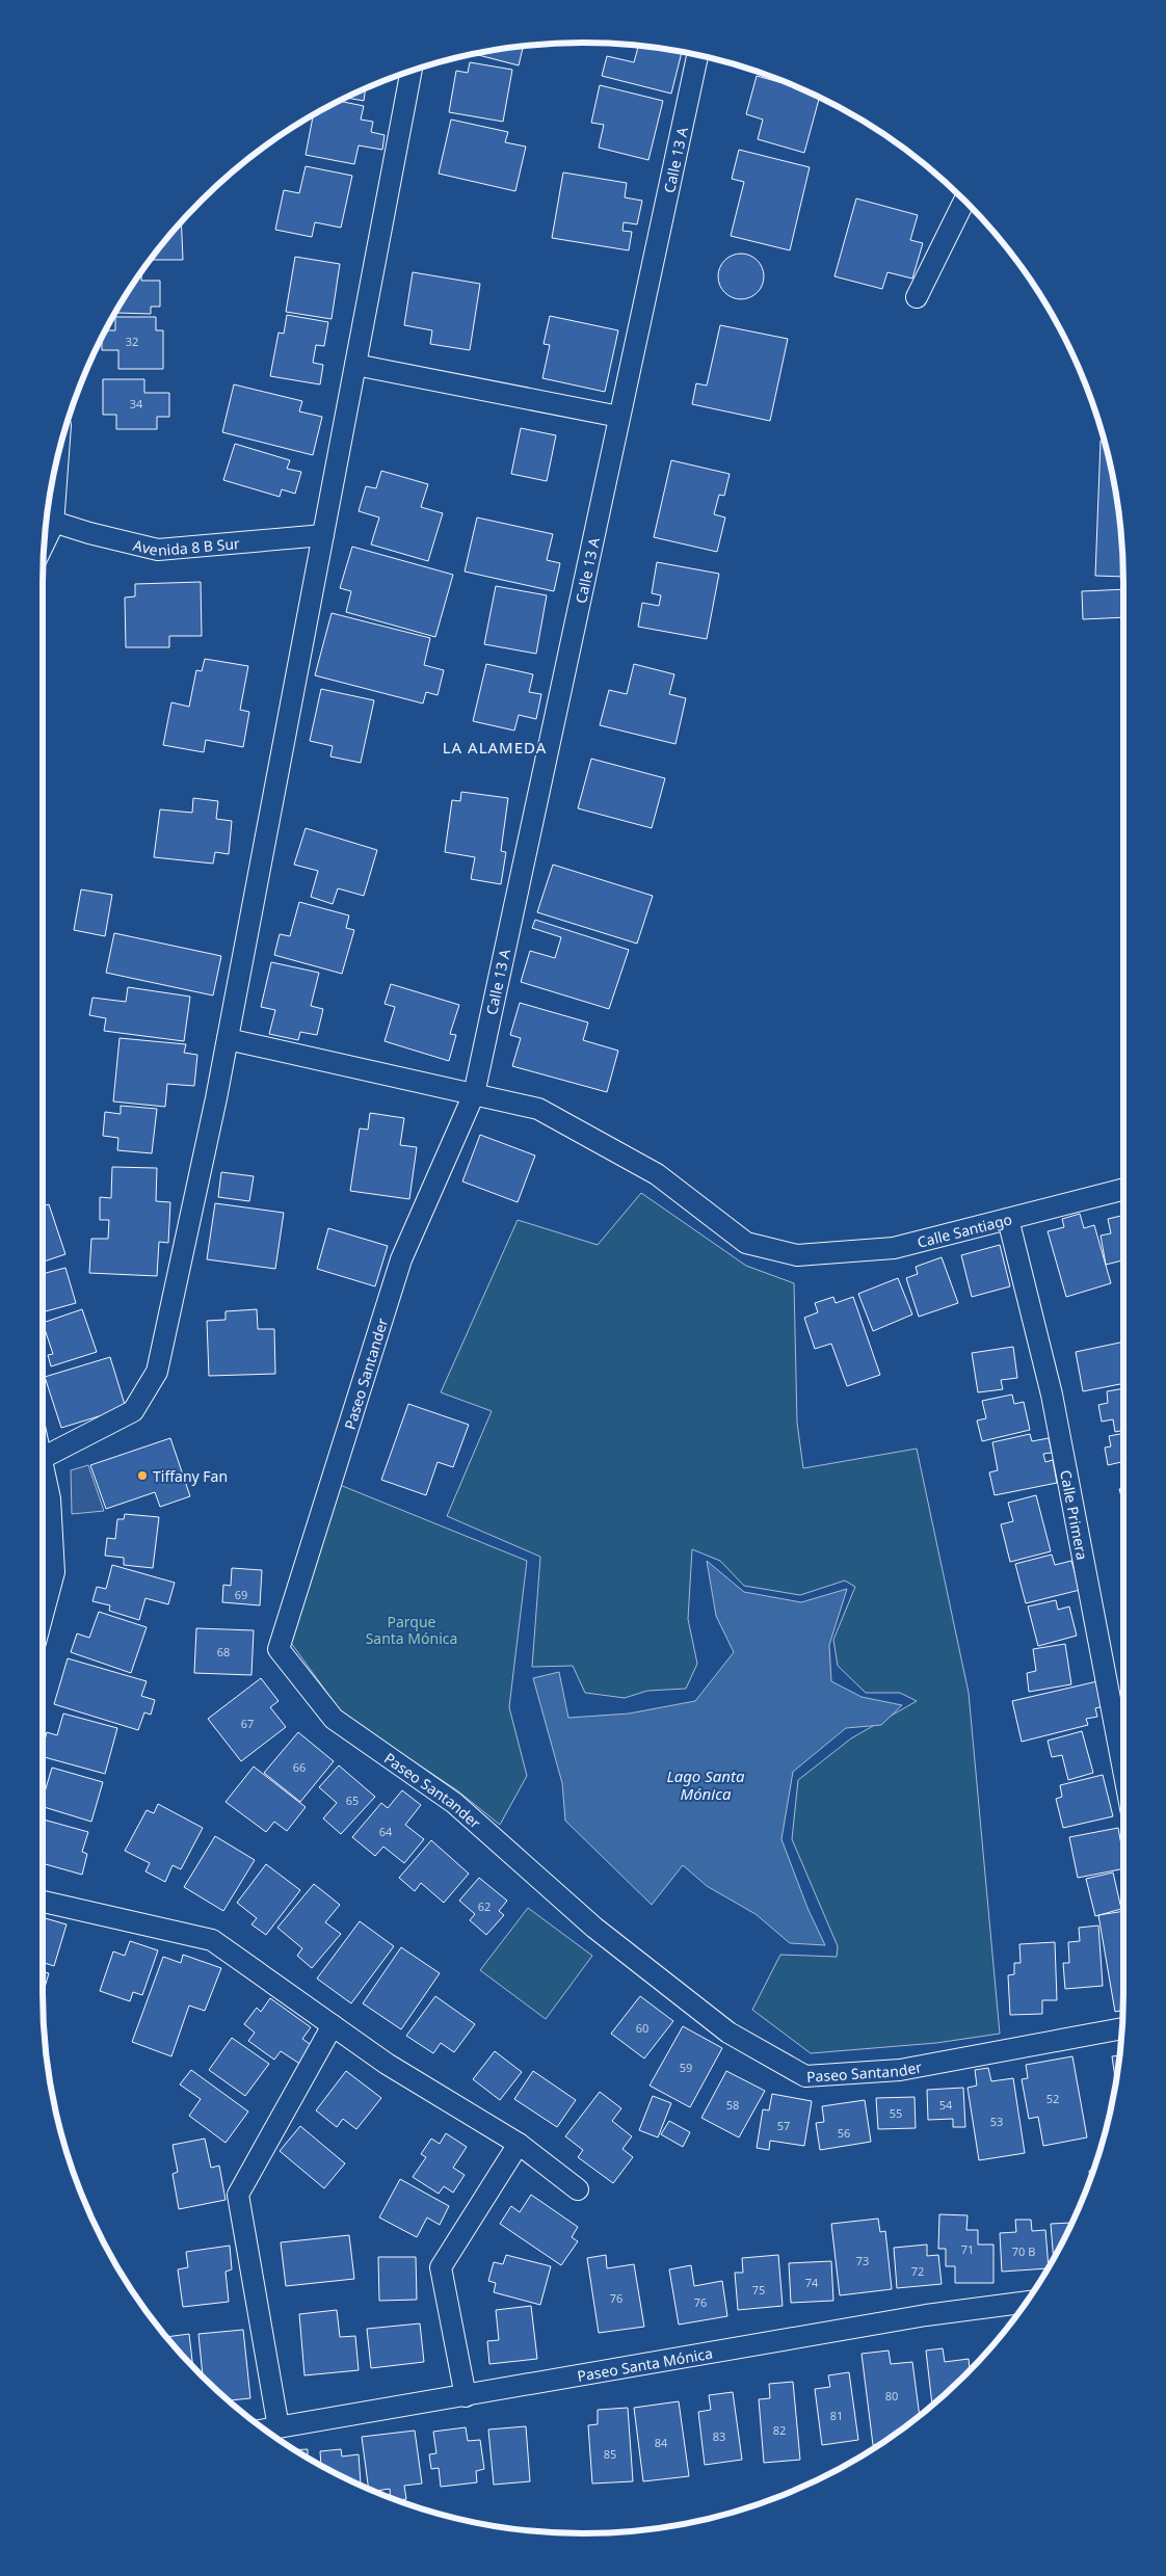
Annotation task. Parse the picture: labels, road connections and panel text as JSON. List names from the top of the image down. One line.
{"streets":{"street":["Calle 13 A","Avenida 8 B Sur","Calle Santiago","Paseo Santander","Calle Primera","Paseo Santa Mónica"]},"crossings":[["Calle 13 A","Calle Santiago"],["Calle 13 A","Paseo Santander"],["Calle Santiago","Paseo Santander"],["Calle Santiago","Calle Primera"]],"districts":["LA ALAMEDA"],"water":["Lago Santa Mónica"],"parks":["Parque Santa Mónica"],"places":["Tiffany Fan"],"house_numbers":["32","34","69","68","67","66","65","64","62","60","59","52","58","54","55","53","57","56","71","70 B","73","72","74","75","76","76","80","81","82","83","84","85"]}
